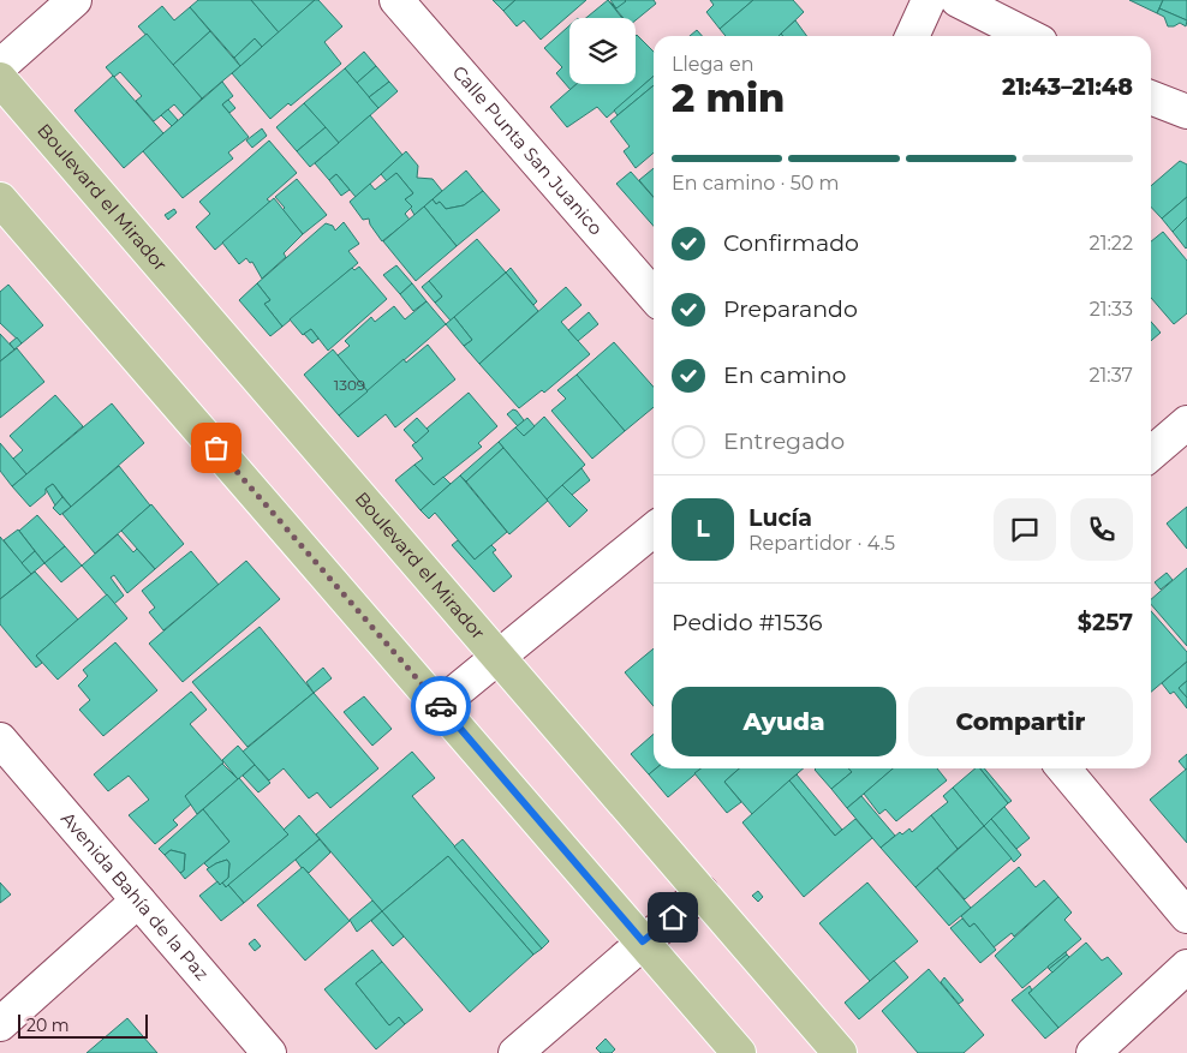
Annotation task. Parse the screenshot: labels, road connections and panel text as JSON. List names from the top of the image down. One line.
{"streets":{"main road":["Boulevard el Mirador"],"street":["Calle Punta San Juanico","Avenida Bahía de la Paz"]},"house_numbers":["1309"],"scale_bar":"20 m","page":{"heading":["2 min","Llega en","21:43–21:48"],"panel":["Lucía","Repartidor · 4.5","Pedido #1536","$257"],"bar":"En camino · 50 m","list":[["Confirmado","21:22"],["Preparando","21:33"],["En camino","21:37"],"Entregado"],"round":"L","buttons":["Ayuda","Compartir"],"scale":"20 m"}}
